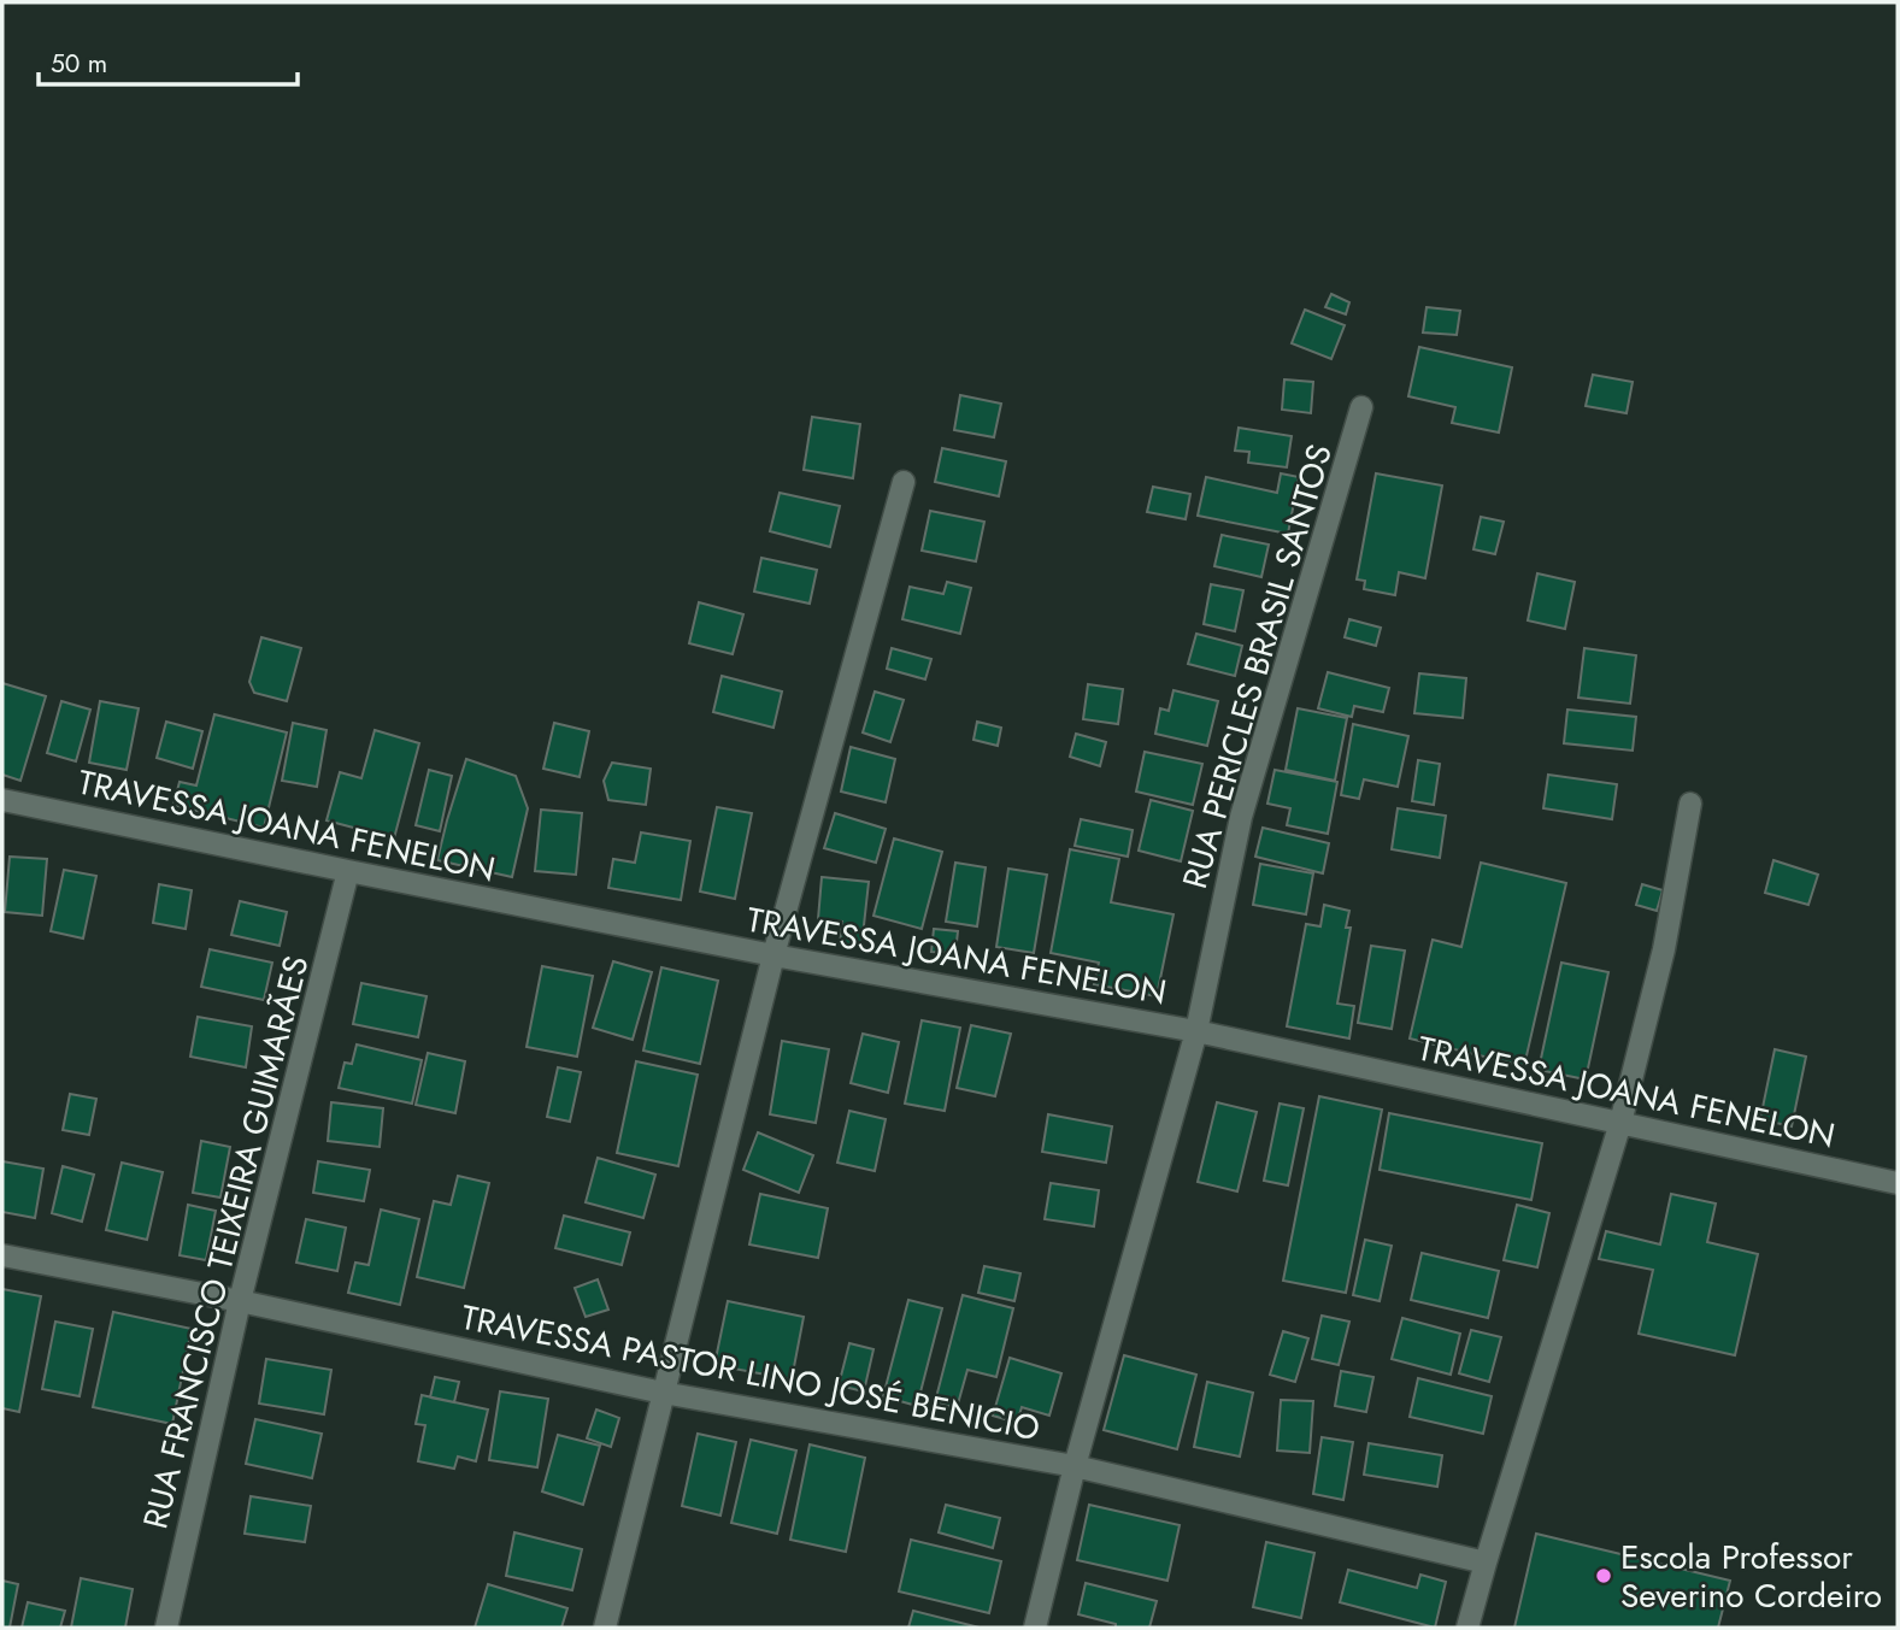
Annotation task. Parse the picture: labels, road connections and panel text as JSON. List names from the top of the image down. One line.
{"streets":{"street":["RUA PERICLES BRASIL SANTOS","TRAVESSA JOANA FENELON","RUA FRANCISCO TEIXEIRA GUIMARÃES","TRAVESSA PASTOR LINO JOSÉ BENICIO"]},"crossings":[["RUA PERICLES BRASIL SANTOS","TRAVESSA JOANA FENELON"],["RUA PERICLES BRASIL SANTOS","TRAVESSA PASTOR LINO JOSÉ BENICIO"],["TRAVESSA JOANA FENELON","RUA FRANCISCO TEIXEIRA GUIMARÃES"],["RUA FRANCISCO TEIXEIRA GUIMARÃES","TRAVESSA PASTOR LINO JOSÉ BENICIO"]],"places":["Escola Professor Severino Cordeiro"],"scale_bar":"50 m"}
